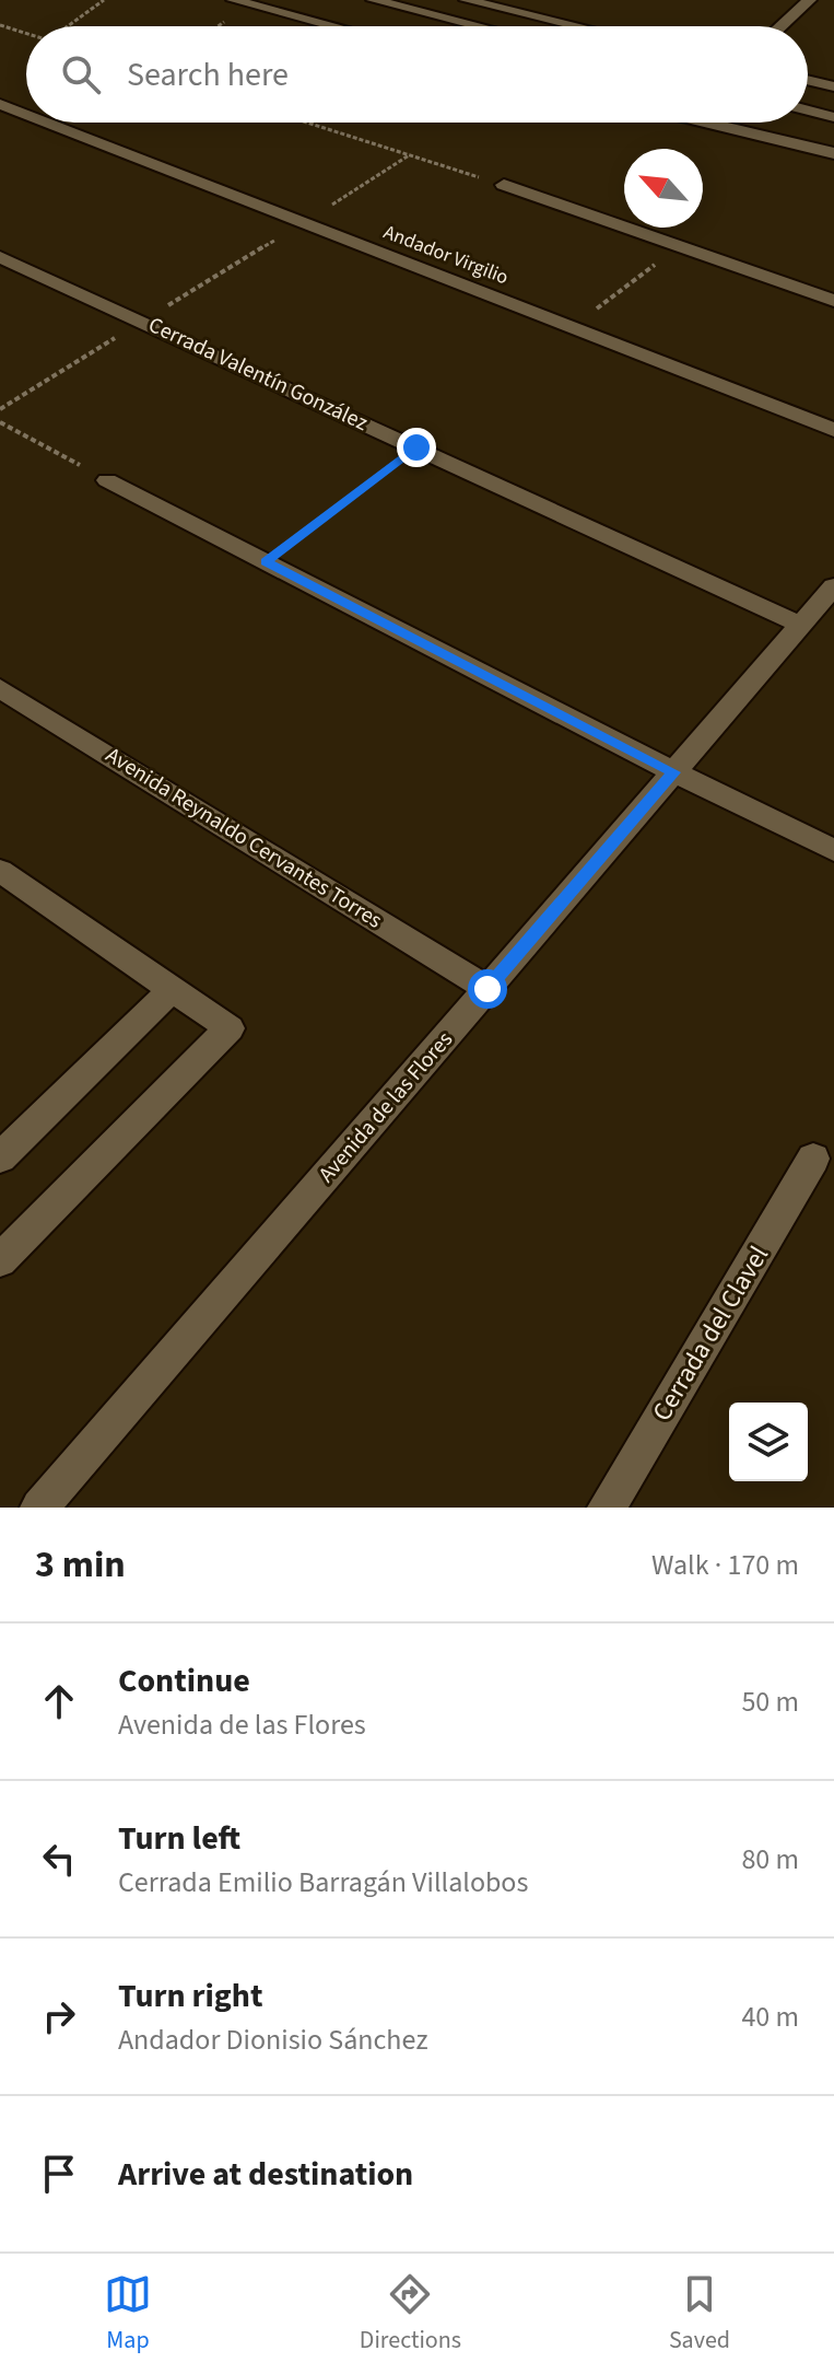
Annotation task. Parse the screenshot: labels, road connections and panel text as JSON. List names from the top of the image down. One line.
{"streets":{"street":["Andador Virgilio","Cerrada Valentín González","Avenida Reynaldo Cervantes Torres","Avenida de las Flores","Cerrada del Clavel"]},"crossings":[["Cerrada Valentín González","Avenida de las Flores"],["Avenida Reynaldo Cervantes Torres","Avenida de las Flores"]],"north":"top left","page":{"search":"Search here","heading":["3 min","Walk · 170 m"],"list":[["Continue","Avenida de las Flores","50 m"],["Turn left","Cerrada Emilio Barragán Villalobos","80 m"],["Turn right","Andador Dionisio Sánchez","40 m"],"Arrive at destination"],"nav":["Map","Directions","Saved"]}}
